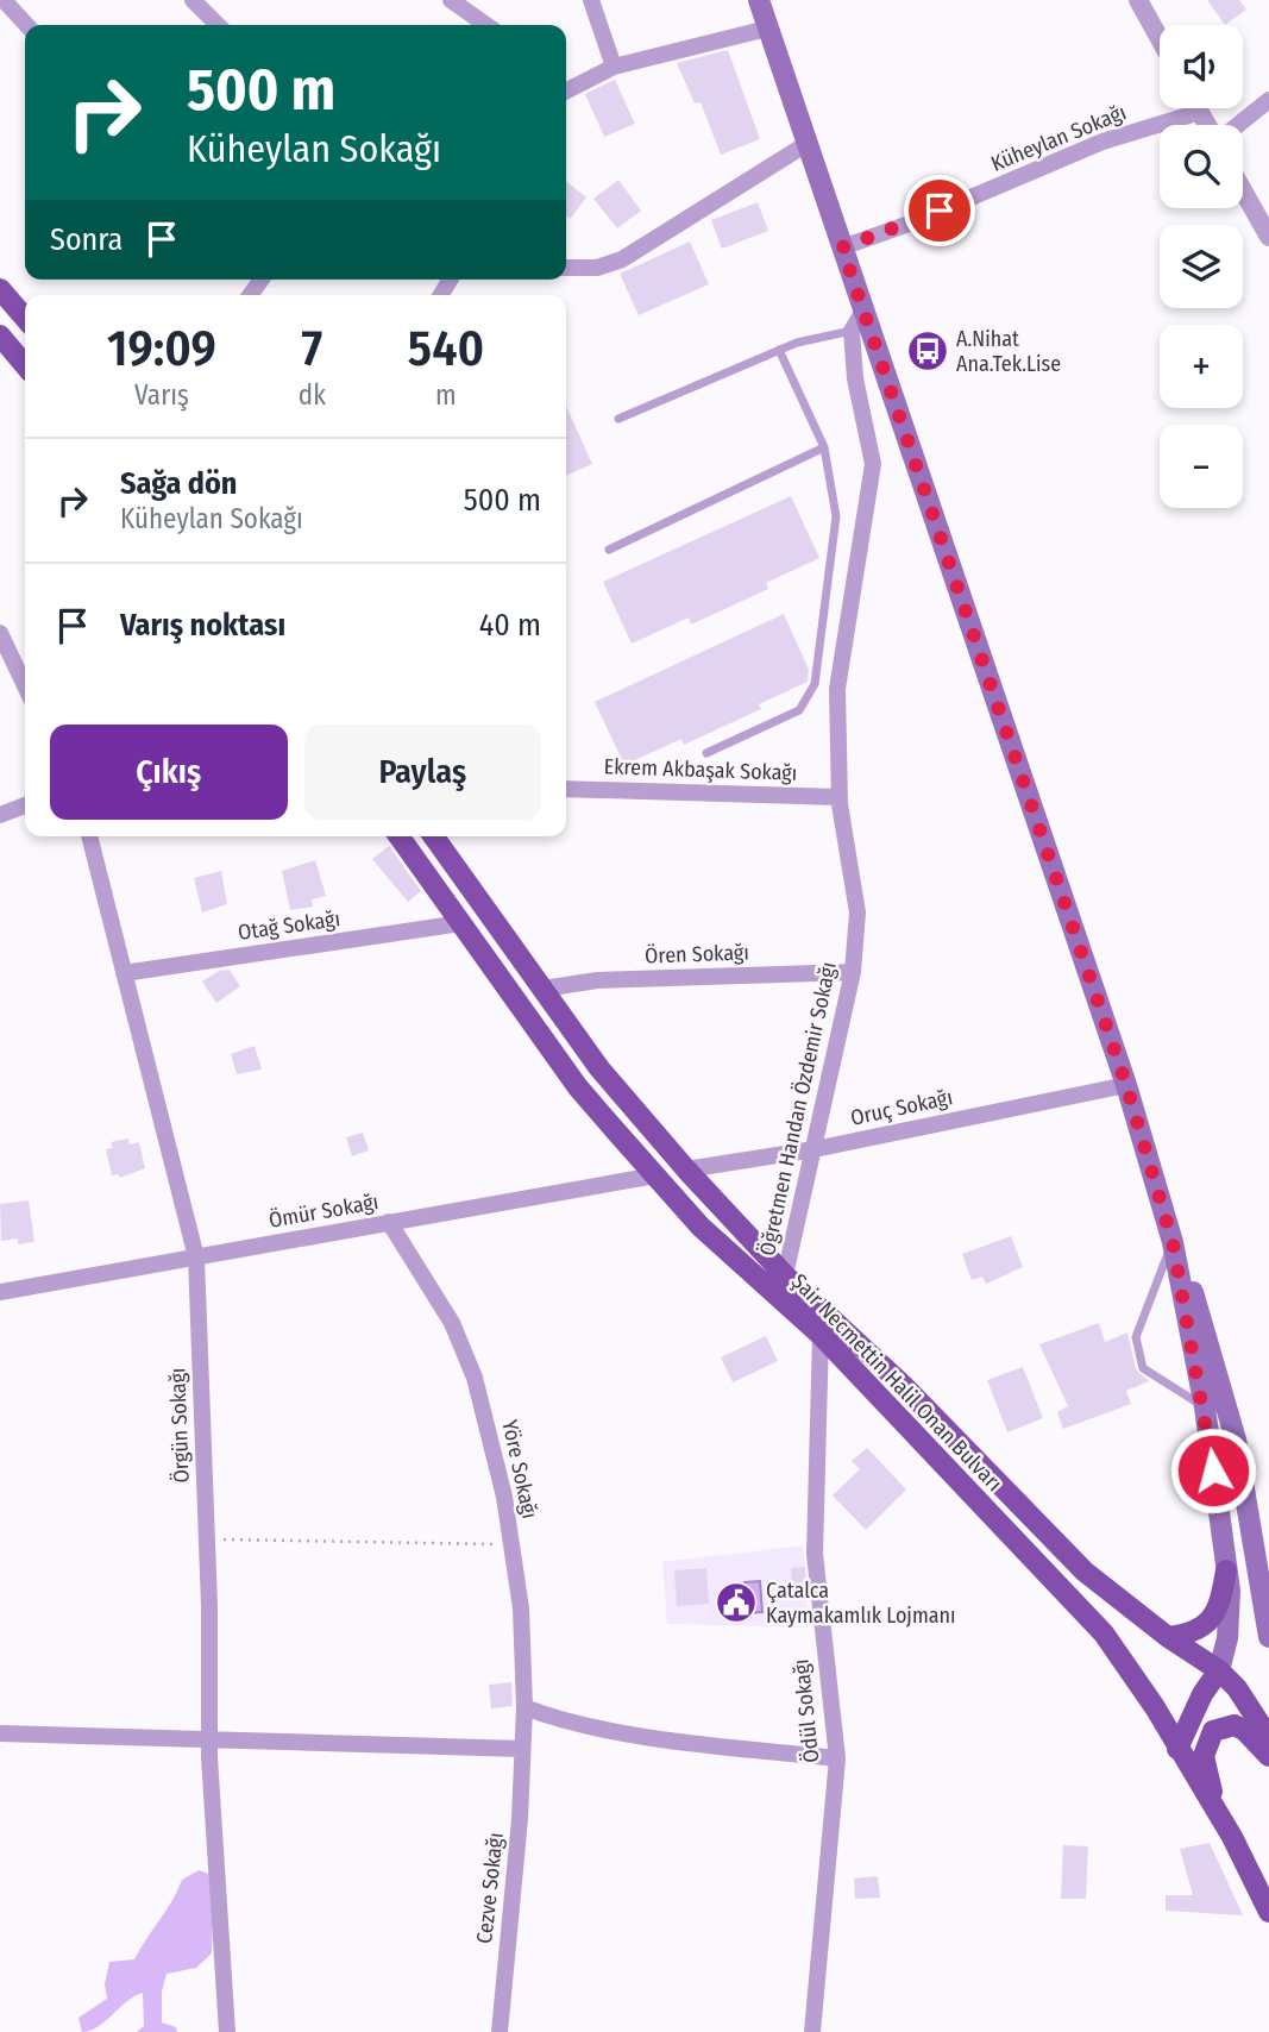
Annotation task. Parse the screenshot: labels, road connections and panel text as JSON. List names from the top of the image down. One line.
{"streets":{"main road":["Şair Necmettin Halil Onan Bulvarı"],"street":["Küheylan Sokağı","Ekrem Akbaşak Sokağı","Otağ Sokağı","Ören Sokağı","Oruç Sokağı","Öğretmen Handan Özdemir Sokağı","Ömür Sokağı","Örgün Sokağı","Yöre Sokağı","Ödül Sokağı","Cezve Sokağı"]},"crossings":[["Ekrem Akbaşak Sokağı","Öğretmen Handan Özdemir Sokağı"],["Otağ Sokağı","Şair Necmettin Halil Onan Bulvarı"],["Otağ Sokağı","Örgün Sokağı"],["Ören Sokağı","Öğretmen Handan Özdemir Sokağı"],["Ören Sokağı","Şair Necmettin Halil Onan Bulvarı"],["Oruç Sokağı","Öğretmen Handan Özdemir Sokağı"],["Oruç Sokağı","Şair Necmettin Halil Onan Bulvarı"],["Öğretmen Handan Özdemir Sokağı","Şair Necmettin Halil Onan Bulvarı"],["Ömür Sokağı","Şair Necmettin Halil Onan Bulvarı"],["Ömür Sokağı","Örgün Sokağı"],["Ömür Sokağı","Yöre Sokağı"],["Şair Necmettin Halil Onan Bulvarı","Ödül Sokağı"],["Yöre Sokağı","Cezve Sokağı"]],"places":{"bus stop":["A.Nihat Ana.Tek.Lise"],"public building":["Çatalca Kaymakamlık Lojmanı"]},"page":{"map_buttons":["+","−"],"turn":["500 m","Küheylan Sokağı"],"then":"Sonra","eta":["19:09","Varış","7","dk","540","m"],"list":[{"name":"Sağa dön","note":"Küheylan Sokağı","value":"500 m"},{"name":"Varış noktası","value":"40 m"}],"buttons":["Çıkış","Paylaş"]}}
